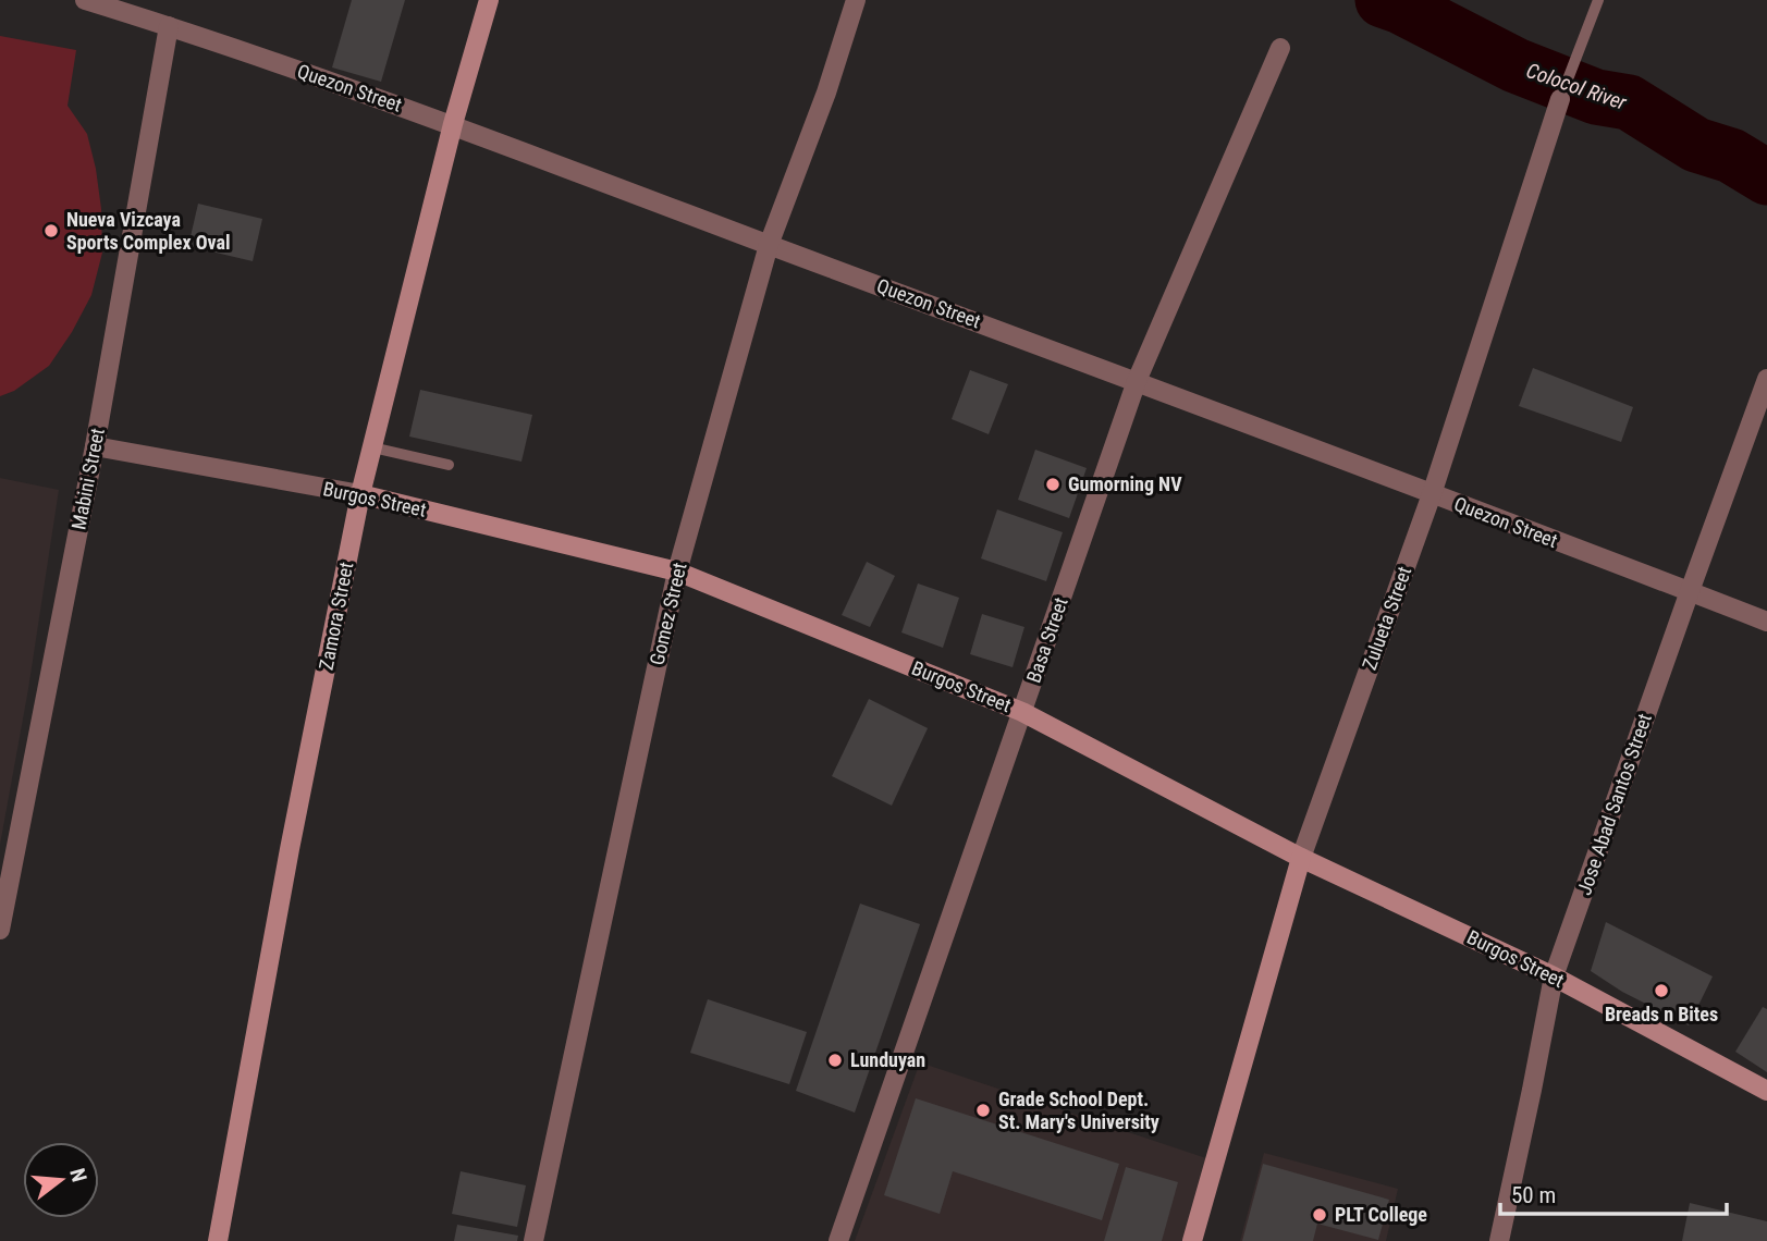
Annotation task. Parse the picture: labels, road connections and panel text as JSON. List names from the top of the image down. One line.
{"streets":{"street":["Quezon Street","Mabini Street","Burgos Street","Gomez Street","Zamora Street","Zulueta Street","Basa Street","Jose Abad Santos Street"]},"crossings":[["Quezon Street","Mabini Street"],["Quezon Street","Gomez Street"],["Quezon Street","Zamora Street"],["Quezon Street","Zulueta Street"],["Quezon Street","Basa Street"],["Quezon Street","Jose Abad Santos Street"],["Mabini Street","Burgos Street"],["Burgos Street","Gomez Street"],["Burgos Street","Zamora Street"],["Burgos Street","Zulueta Street"],["Burgos Street","Basa Street"],["Burgos Street","Jose Abad Santos Street"]],"water":["Colocol River"],"places":["Nueva Vizcaya Sports Complex Oval","Gumorning NV","Breads n Bites","Lunduyan","Grade School Dept. St. Mary's University","PLT College"],"scale_bar":"50 m","north":"right"}
